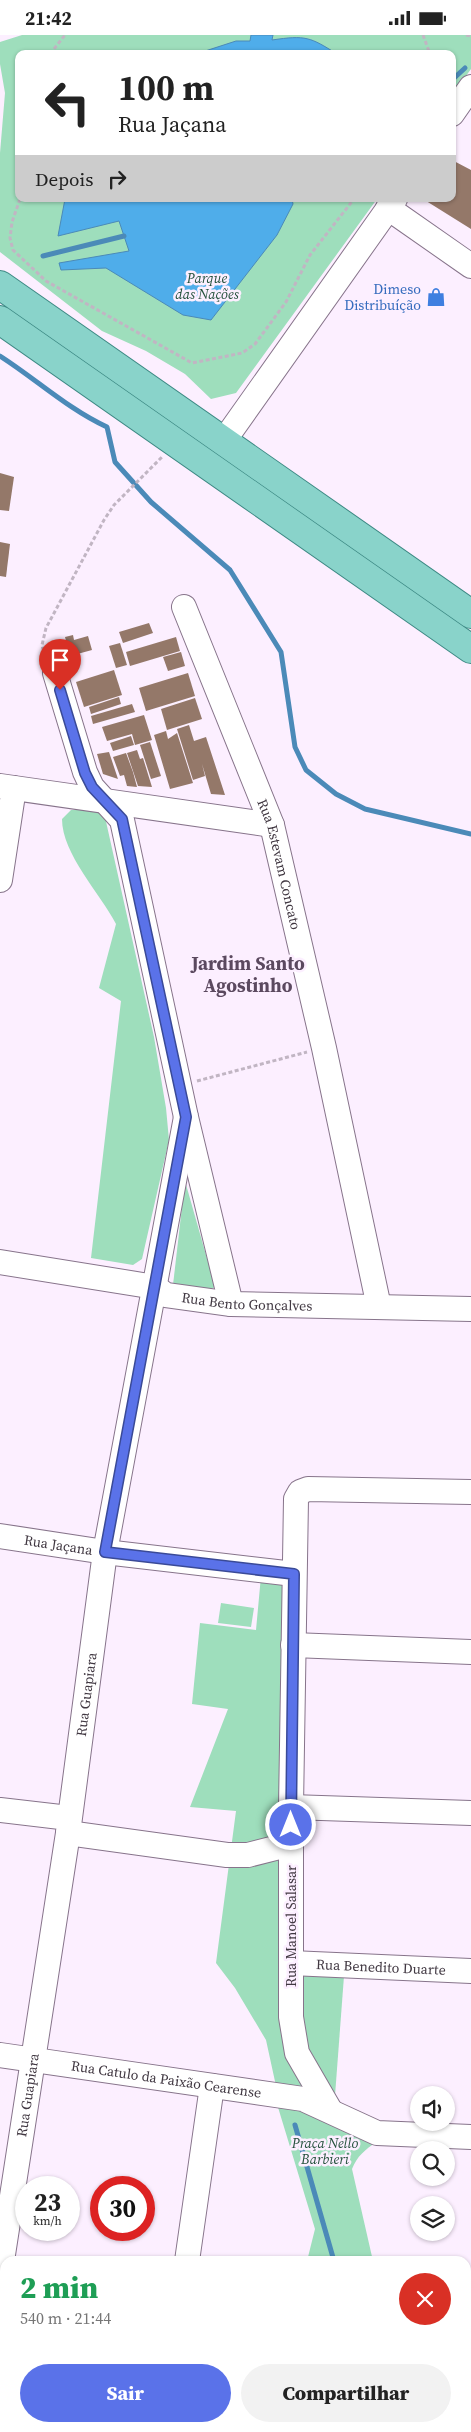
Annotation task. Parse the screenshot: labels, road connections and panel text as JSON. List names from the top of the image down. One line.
{"streets":{"street":["Rua Estevam Concato","Rua Bento Gonçalves","Rua Jaçana","Rua Guapiara","Rua Manoel Salasar","Rua Benedito Duarte","Rua Catulo da Paixão Cearense"]},"crossings":[["Rua Estevam Concato","Rua Bento Gonçalves"],["Rua Bento Gonçalves","Rua Guapiara"],["Rua Jaçana","Rua Guapiara"],["Rua Jaçana","Rua Manoel Salasar"],["Rua Guapiara","Rua Catulo da Paixão Cearense"],["Rua Manoel Salasar","Rua Benedito Duarte"],["Rua Manoel Salasar","Rua Catulo da Paixão Cearense"]],"districts":["Jardim Santo Agostinho"],"parks":["Parque das Nações","Praça Nello Barbieri"],"places":{"shop":["Dimeso Distribuíção"]},"page":{"status":"21:42","turn":["100 m","Rua Jaçana"],"then":"Depois","speed":"23 km/h","limit":"30","heading":["2 min","540 m · 21:44"],"buttons":["Sair","Compartilhar"]}}
